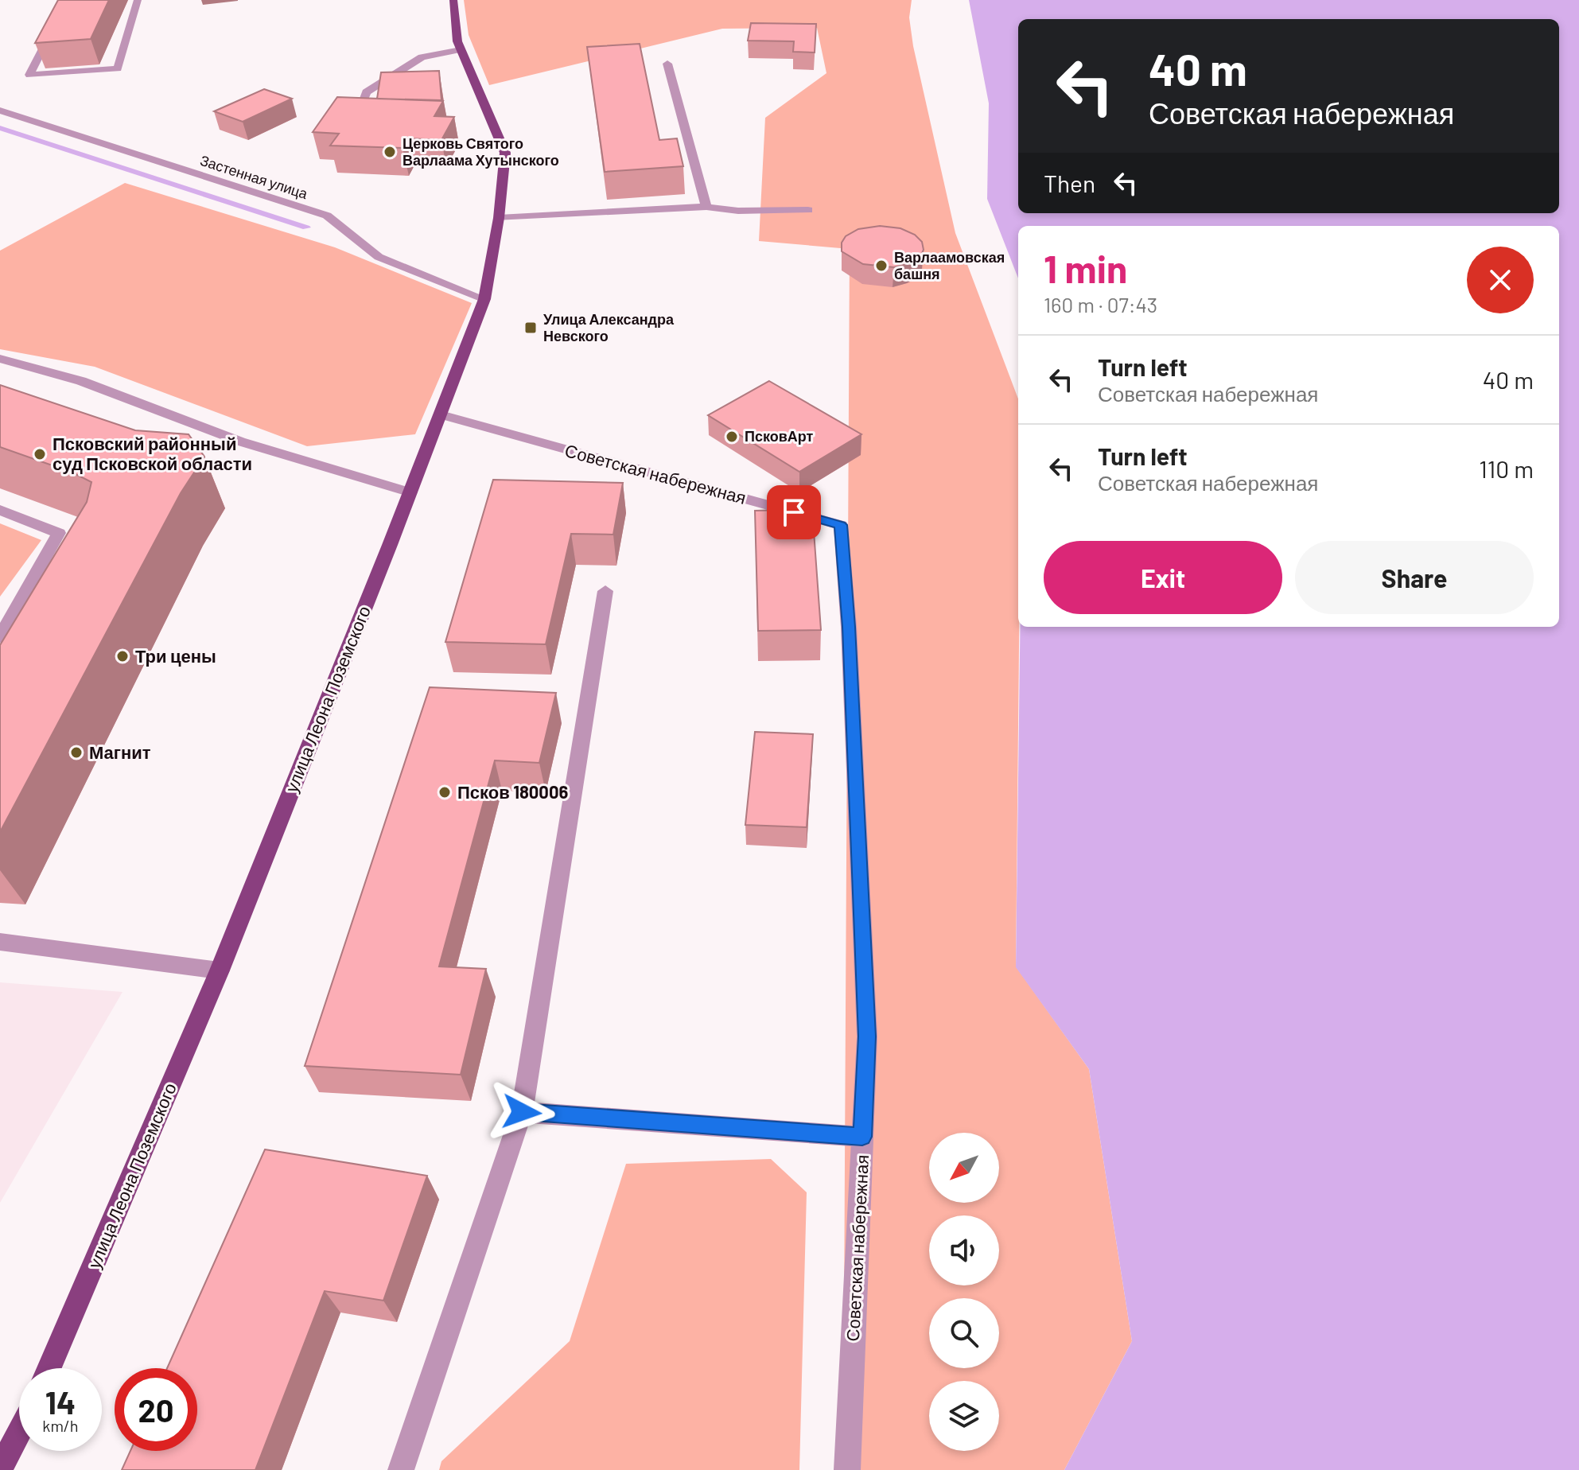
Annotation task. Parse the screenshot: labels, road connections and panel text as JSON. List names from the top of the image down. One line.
{"streets":{"main road":["улица Леона Поземского"],"street":["Застенная улица","Советская набережная"]},"crossings":[["Застенная улица","улица Леона Поземского"],["Советская набережная","улица Леона Поземского"]],"places":{"other":["Церковь Святого Варлаама Хутынского","Варлаамовская башня","ПсковАрт","Псковский районный суд Псковской области","Три цены","Магнит","Псков 180006"],"transit":["Улица Александра Невского"]},"north":"bottom left","page":{"turn":["40 m","Советская набережная"],"then":"Then","heading":["1 min","160 m · 07:43"],"list":[{"name":"Turn left","note":"Советская набережная","value":"40 m"},{"name":"Turn left","note":"Советская набережная","value":"110 m"}],"buttons":["Exit","Share"],"speed":"14 km/h","limit":"20"}}
